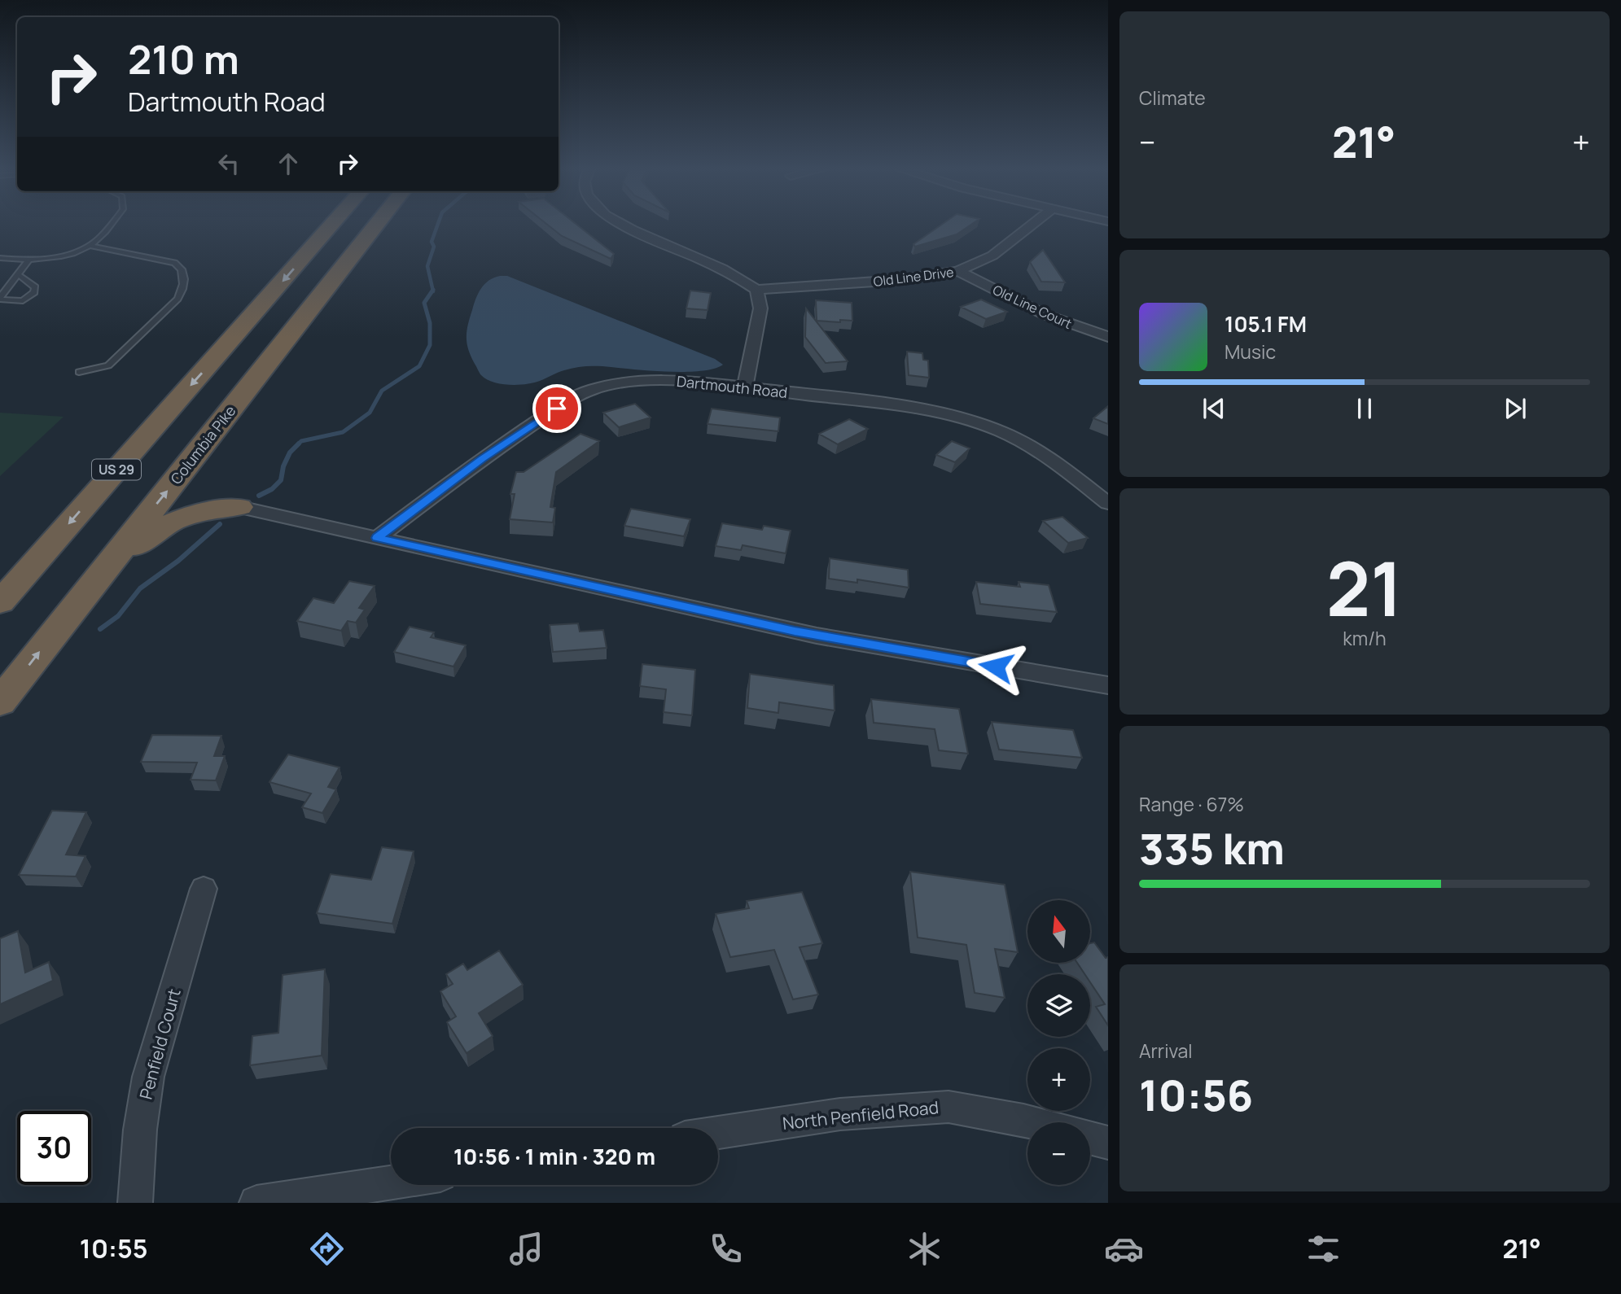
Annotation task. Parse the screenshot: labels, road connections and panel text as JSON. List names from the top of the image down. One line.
{"streets":{"highway":["Columbia Pike","US 29"],"street":["Old Line Drive","Old Line Court","Dartmouth Road","Penfield Court","North Penfield Road"]},"crossings":[["Old Line Drive","Old Line Court"]],"north":"top","page":{"tile":["Climate",["21","km/h"],["Range · 67%","335 km"],["Arrival","10:56"]],"turn":["210 m","Dartmouth Road"],"heat":["−","21°","+"],"song":["105.1 FM","Music"],"map_buttons":["+","−"],"limit":"30","trip":"10:56 · 1 min · 320 m","tabs":["10:55","21°"]}}
